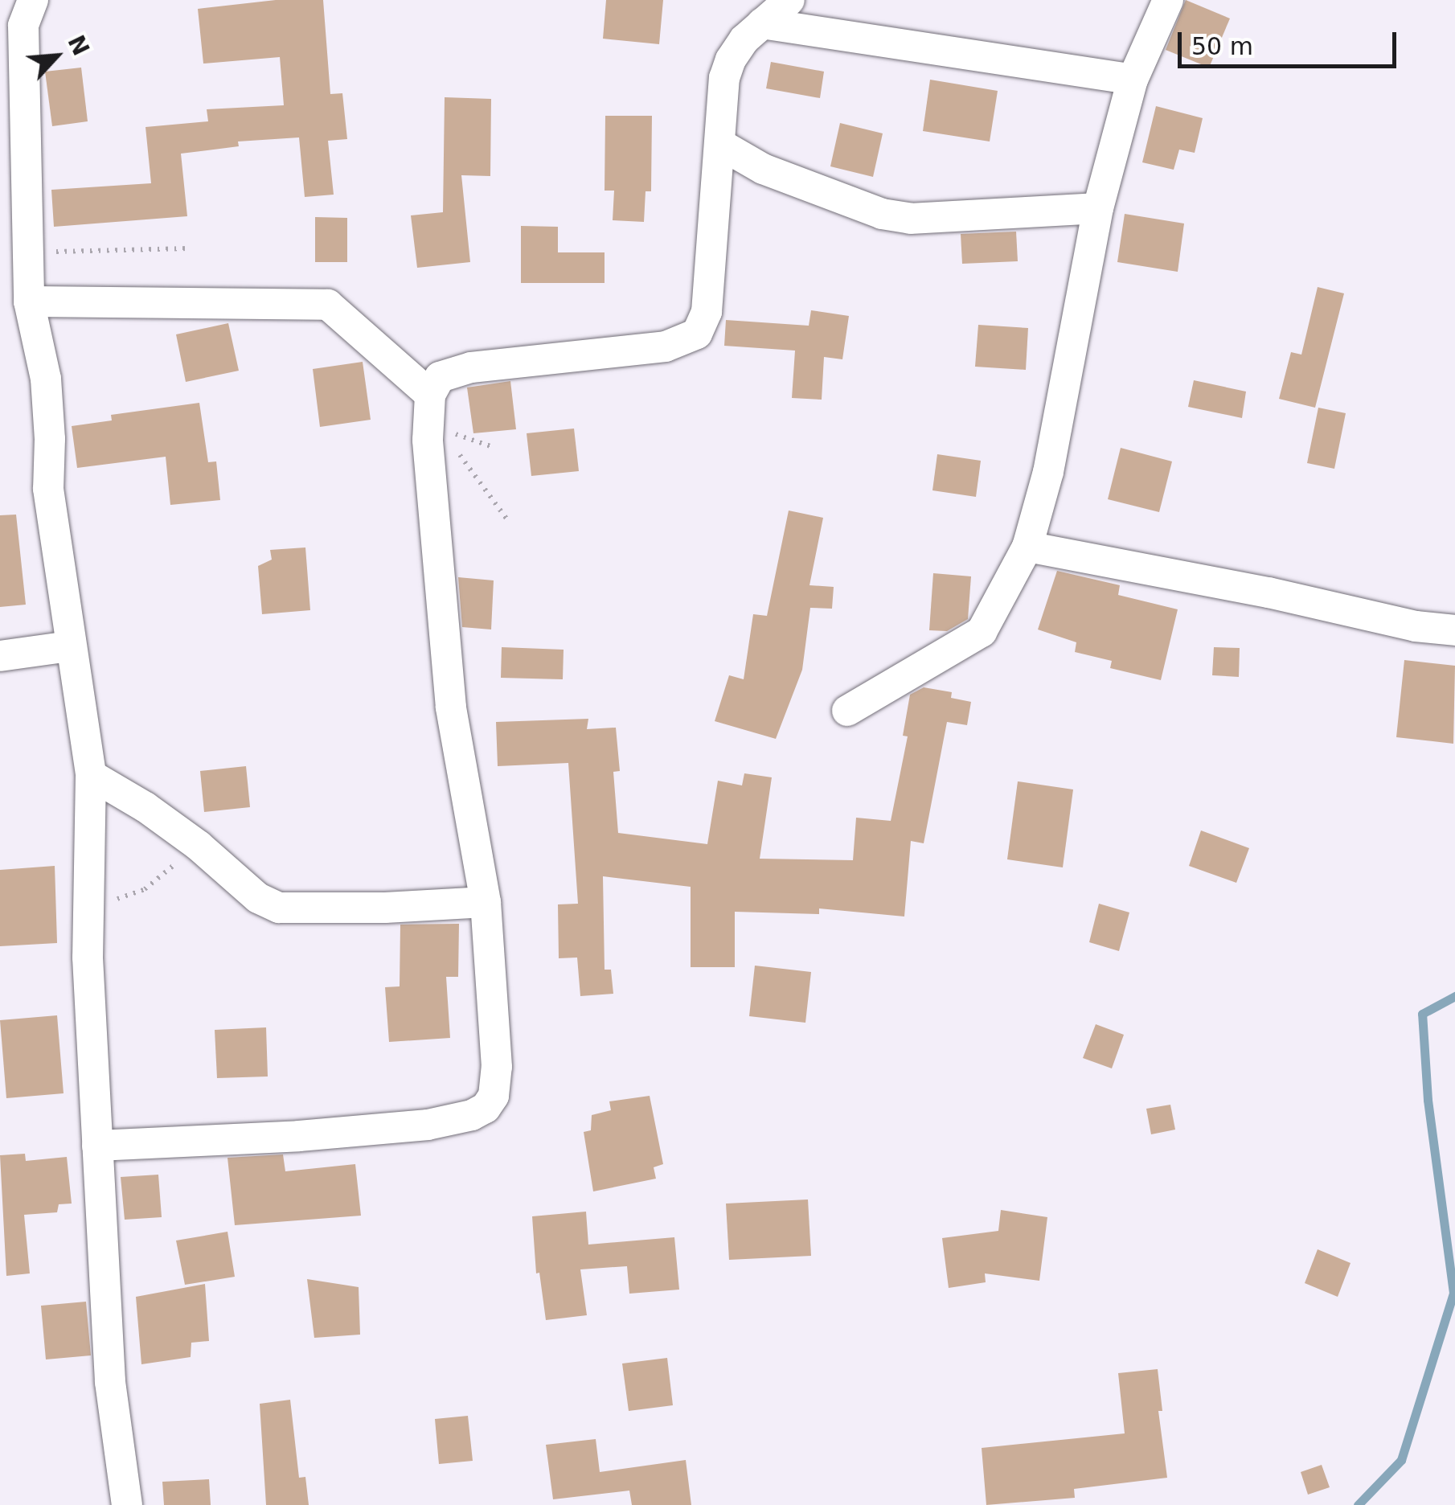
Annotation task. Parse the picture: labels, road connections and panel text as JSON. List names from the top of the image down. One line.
{"scale_bar":"50 m","north":"top right"}
